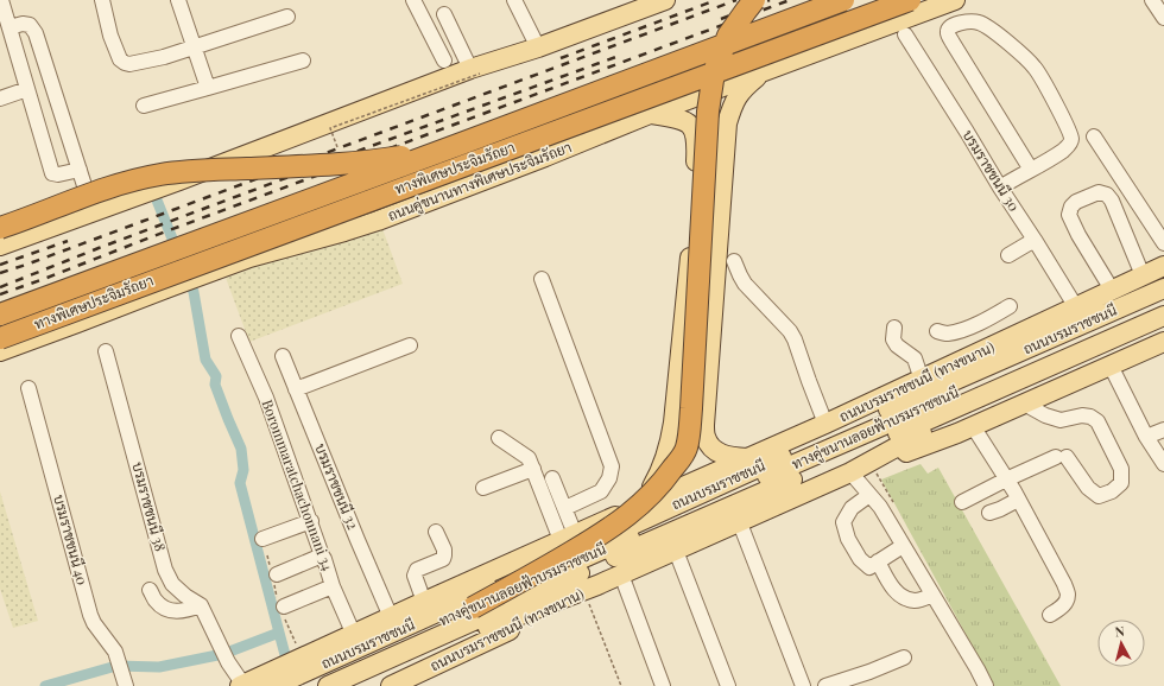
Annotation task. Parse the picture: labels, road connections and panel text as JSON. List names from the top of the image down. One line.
{"streets":{"highway":["ทางพิเศษประจิมรัถยา"],"main road":["ถนนคู่ขนานทางพิเศษประจิมรัถยา","ถนนบรมราชชนนี","ถนนบรมราชชนนี (ทางขนาน)","ทางคู่ขนานลอยฟ้าบรมราชชนนี"],"street":["บรมราชชนนี 30","Borommaratchachonnani 34","บรมราชชนนี 32","บรมราชชนนี 38","บรมราชชนนี 40"]},"crossings":[["บรมราชชนนี 30","ถนนบรมราชชนนี (ทางขนาน)"],["ถนนบรมราชชนนี","ถนนบรมราชชนนี (ทางขนาน)"],["ถนนบรมราชชนนี","ทางคู่ขนานลอยฟ้าบรมราชชนนี"]],"north":"top"}
